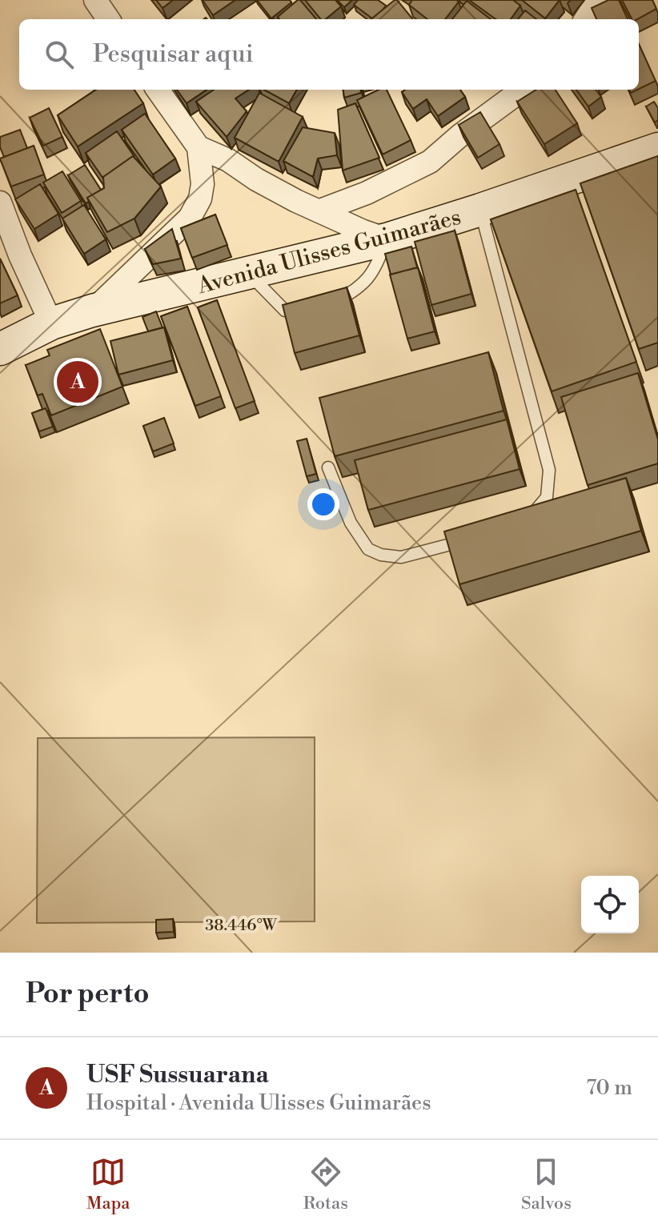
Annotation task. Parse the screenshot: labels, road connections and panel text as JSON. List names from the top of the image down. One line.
{"streets":{"main road":["Avenida Ulisses Guimarães"]},"page":{"search":"Pesquisar aqui","pins":"A","heading":"Por perto","list":[{"mark":"A","name":"USF Sussuarana","note":"Hospital · Avenida Ulisses Guimarães","value":"70 m"}],"nav":["Mapa","Rotas","Salvos"]},"coordinates":["38.446°W"]}
